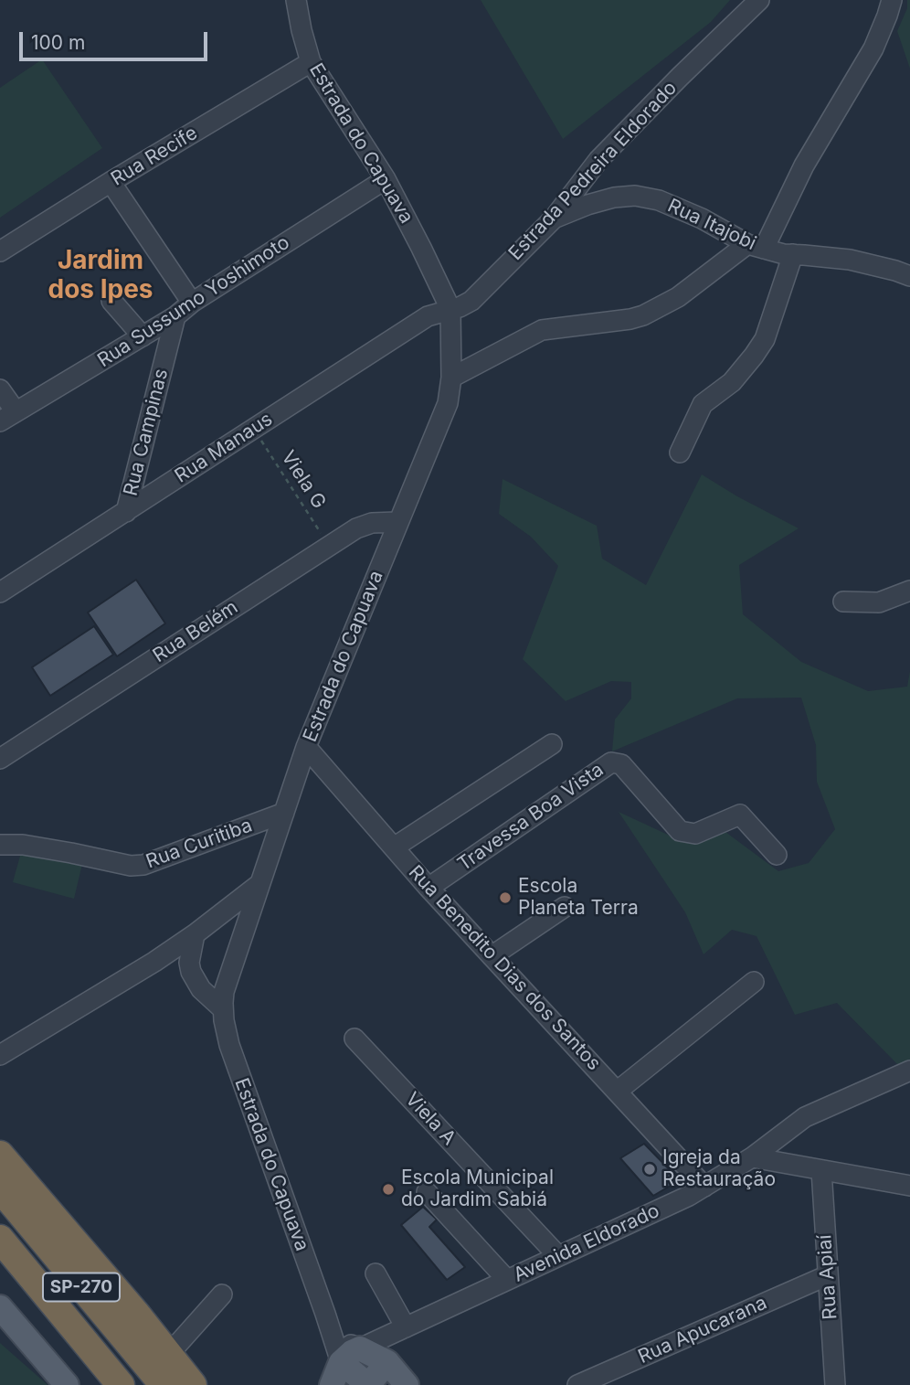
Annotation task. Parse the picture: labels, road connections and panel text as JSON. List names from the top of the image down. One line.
{"streets":{"highway":["SP-270"],"street":["Estrada do Capuava","Rua Recife","Estrada Pedreira Eldorado","Rua Itajobi","Rua Sussumo Yoshimoto","Rua Campinas","Rua Manaus","Rua Belém","Travessa Boa Vista","Rua Curitiba","Rua Benedito Dias dos Santos","Viela A","Avenida Eldorado","Rua Apiaí","Rua Apucarana"],"path":["Viela G"]},"crossings":[["Estrada do Capuava","Rua Recife"],["Estrada do Capuava","Estrada Pedreira Eldorado"],["Estrada do Capuava","Rua Sussumo Yoshimoto"],["Estrada do Capuava","Rua Manaus"],["Estrada do Capuava","Rua Belém"],["Estrada do Capuava","Rua Curitiba"],["Estrada do Capuava","Rua Benedito Dias dos Santos"],["Estrada do Capuava","Avenida Eldorado"],["Estrada Pedreira Eldorado","Rua Itajobi"],["Estrada Pedreira Eldorado","Rua Manaus"],["Rua Sussumo Yoshimoto","Rua Campinas"],["Rua Campinas","Rua Manaus"],["Rua Manaus","Viela G"],["Viela G","Rua Belém"],["Travessa Boa Vista","Rua Benedito Dias dos Santos"],["Rua Benedito Dias dos Santos","Avenida Eldorado"],["Viela A","Avenida Eldorado"],["Rua Apiaí","Rua Apucarana"]],"districts":["Jardim dos Ipes"],"places":["Escola Planeta Terra","Igreja da Restauração","Escola Municipal do Jardim Sabiá"],"scale_bar":"100 m"}
